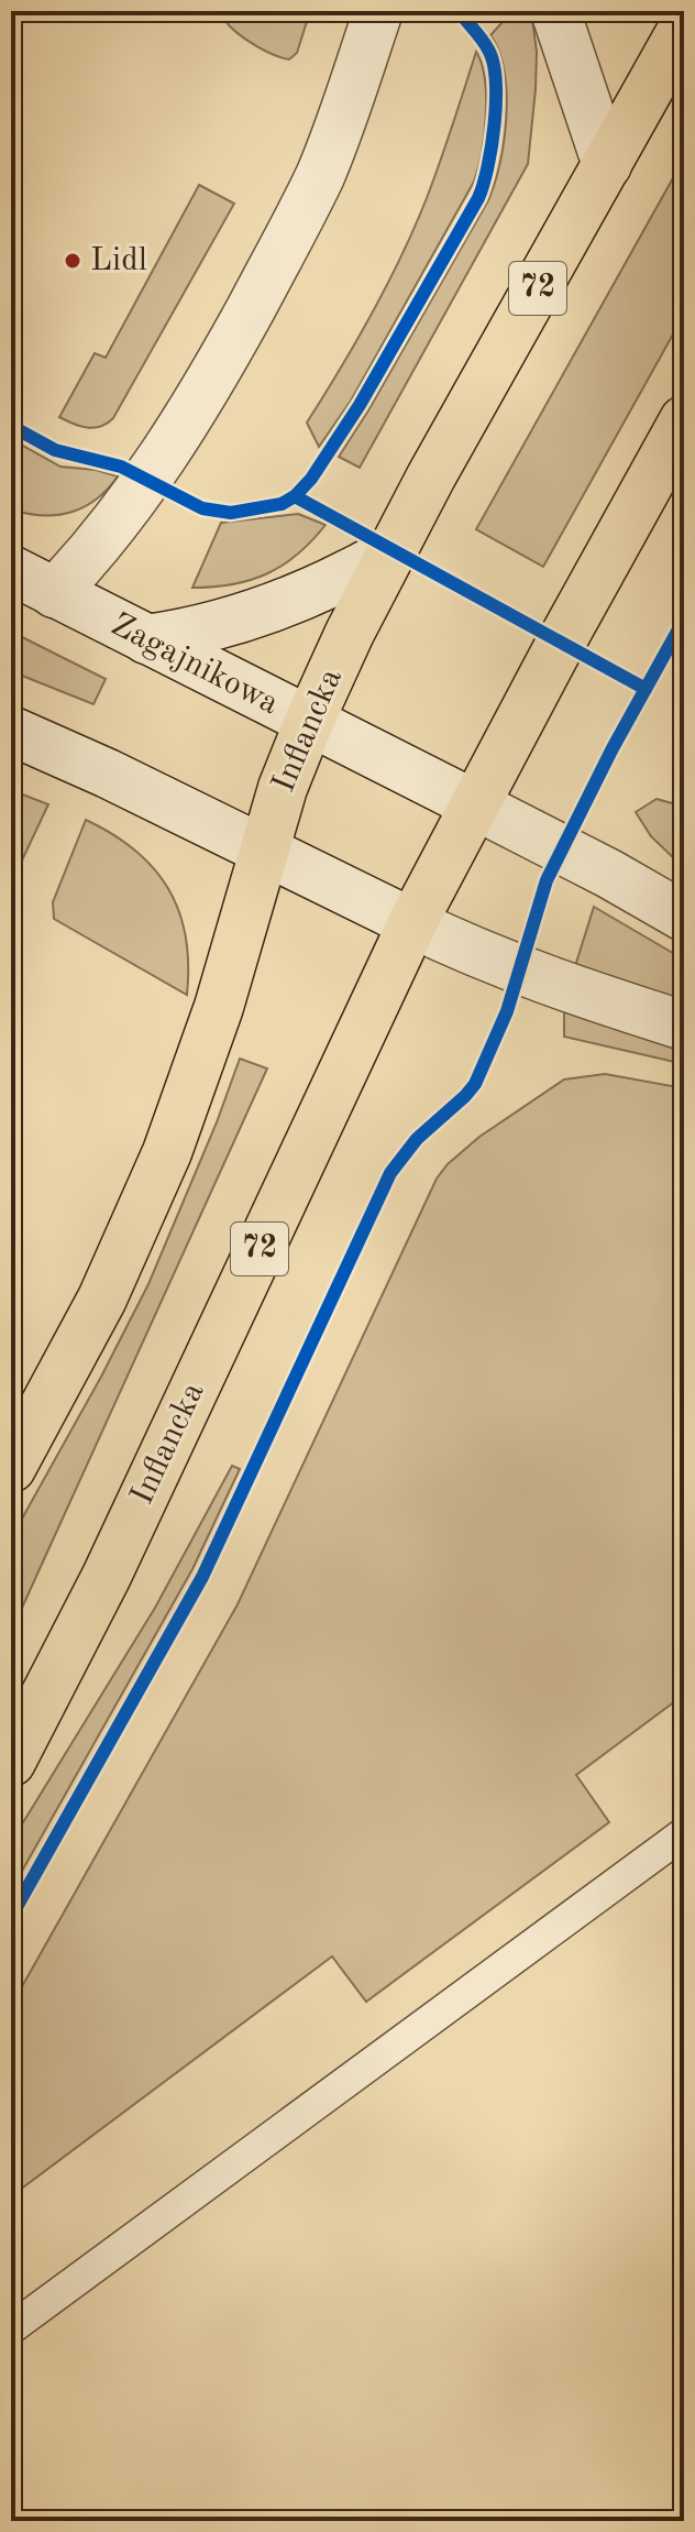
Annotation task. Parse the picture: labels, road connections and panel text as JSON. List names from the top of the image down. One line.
{"streets":{"main road":["72","Inflancka"],"street":["Zagajnikowa"]},"crossings":[["Zagajnikowa","Inflancka"]],"places":["Lidl"]}
